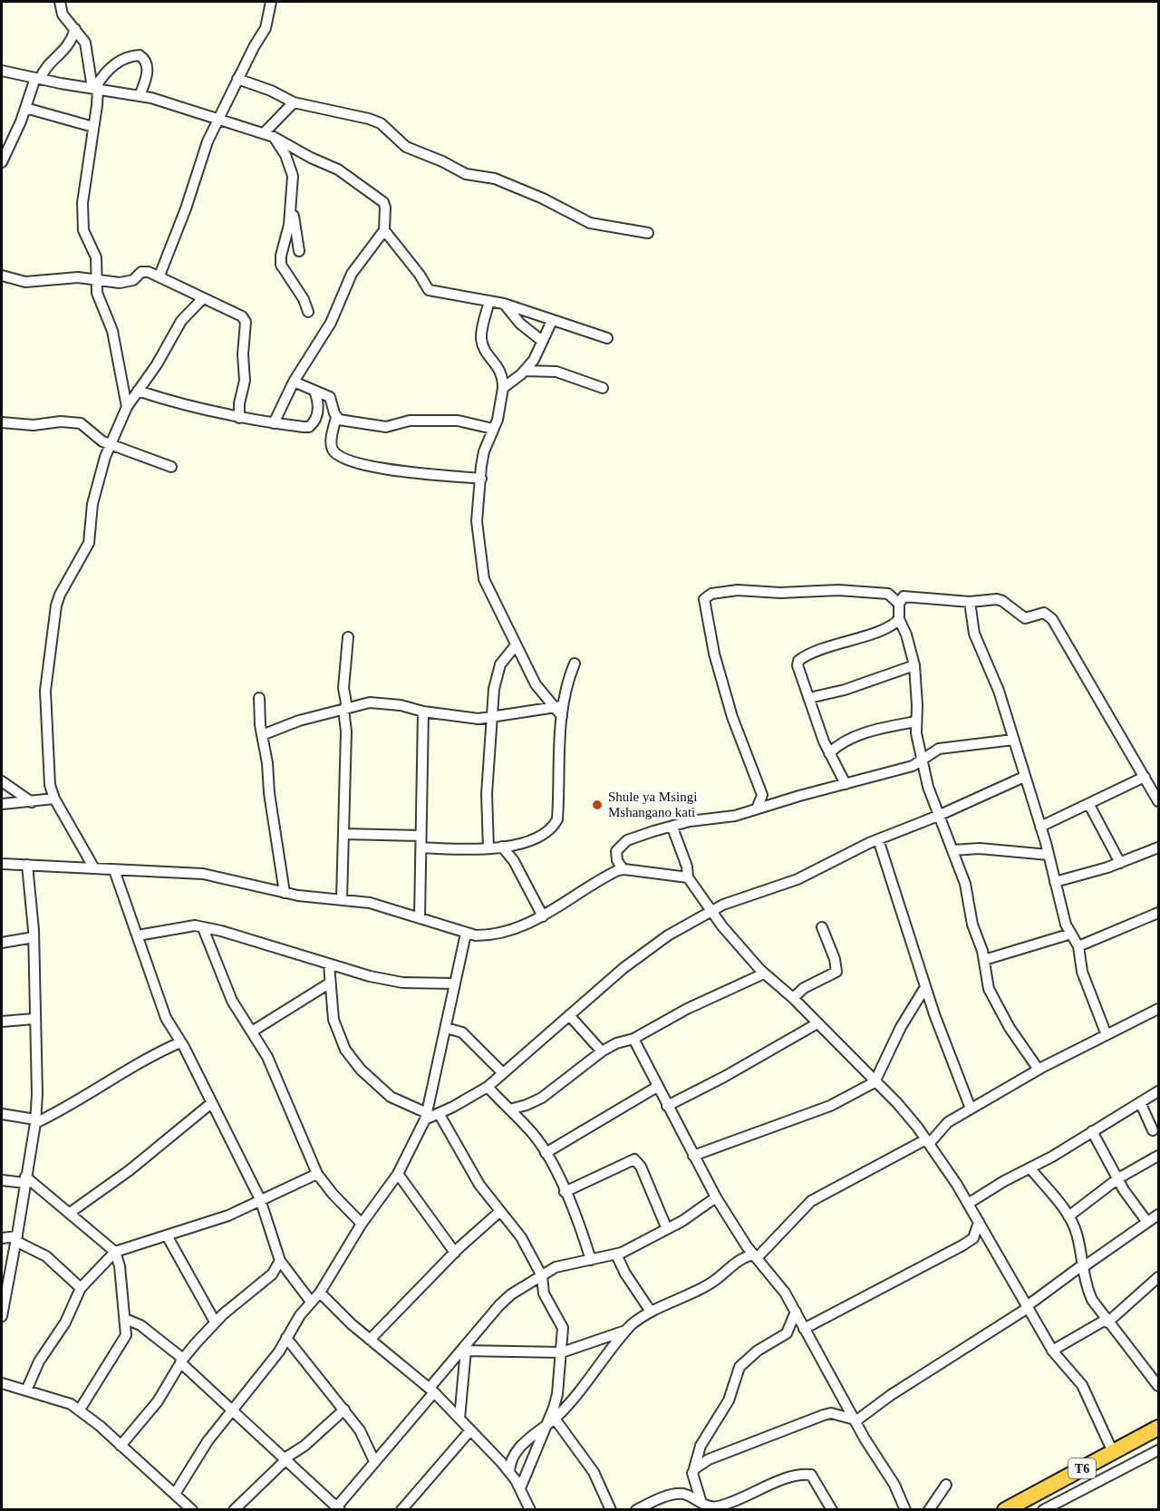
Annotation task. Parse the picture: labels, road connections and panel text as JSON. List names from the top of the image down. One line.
{"streets":{"highway":["T6"]},"places":["Shule ya Msingi Mshangano kati"]}
